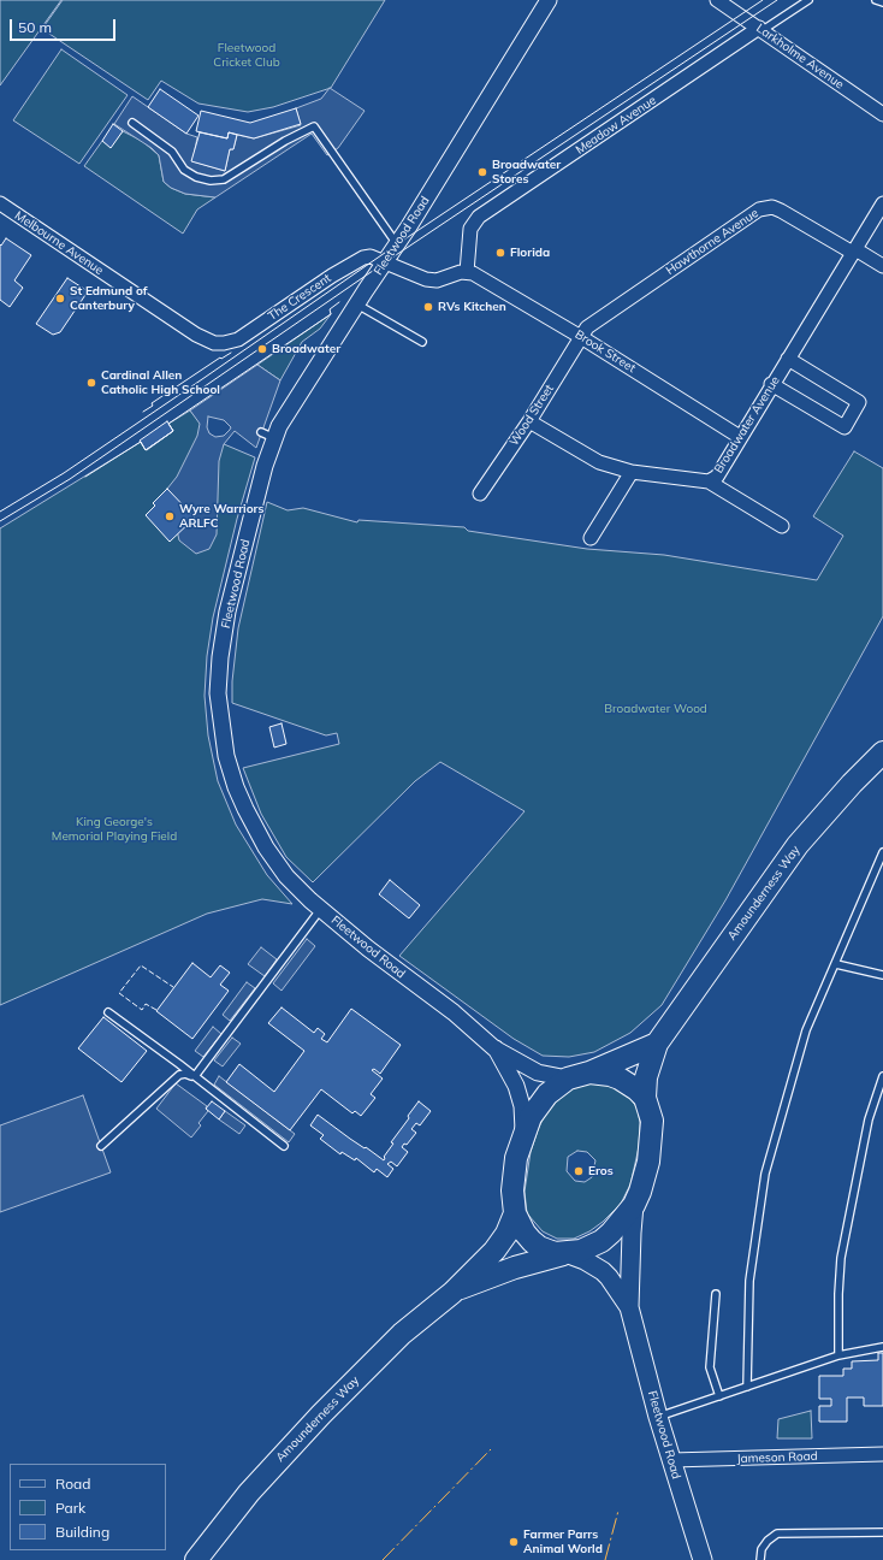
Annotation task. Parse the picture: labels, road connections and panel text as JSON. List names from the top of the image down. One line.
{"streets":{"highway":["Amounderness Way"],"main road":["Fleetwood Road"],"street":["Larkholme Avenue","Meadow Avenue","Hawthorne Avenue","Melbourne Avenue","The Crescent","Brook Street","Wood Street","Broadwater Avenue","Jameson Road"]},"crossings":[["Larkholme Avenue","Meadow Avenue"],["Meadow Avenue","Brook Street"],["Fleetwood Road","The Crescent"],["Fleetwood Road","Amounderness Way"],["Fleetwood Road","Jameson Road"],["Hawthorne Avenue","Brook Street"],["Hawthorne Avenue","Wood Street"],["Hawthorne Avenue","Broadwater Avenue"],["Melbourne Avenue","The Crescent"],["Brook Street","Wood Street"],["Brook Street","Broadwater Avenue"],["Wood Street","Broadwater Avenue"]],"parks":["Fleetwood Cricket Club","Broadwater Wood","King George's Memorial Playing Field"],"places":["Broadwater Stores","Florida","St Edmund of Canterbury","RVs Kitchen","Broadwater","Cardinal Allen Catholic High School","Wyre Warriors ARLFC","Eros","Farmer Parrs Animal World"],"legend":["Road","Park","Building"],"scale_bar":"50 m"}
